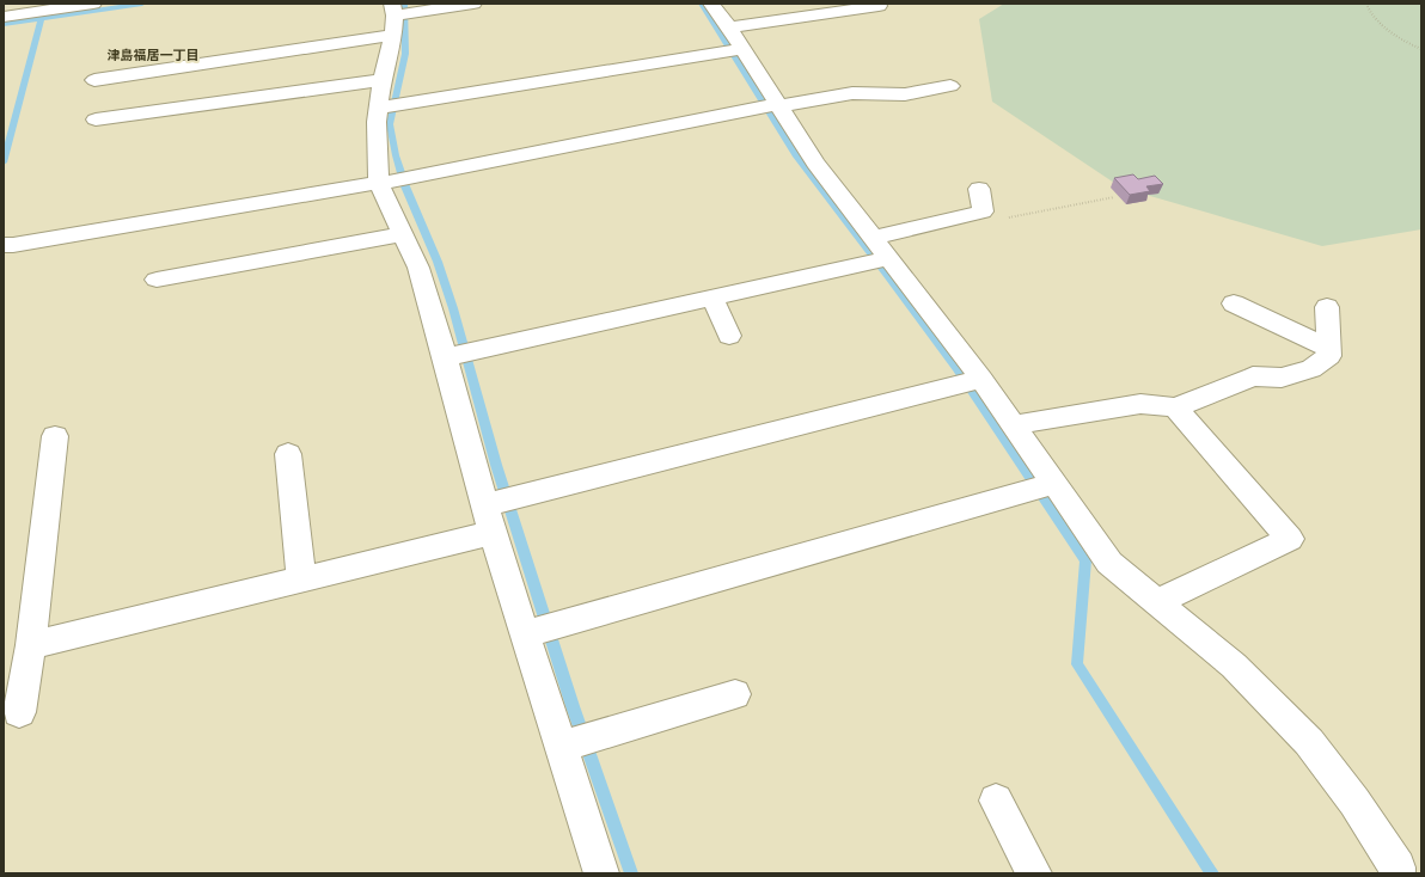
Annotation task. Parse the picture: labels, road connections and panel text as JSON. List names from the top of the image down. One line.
{"districts":["津島福居一丁目"]}
